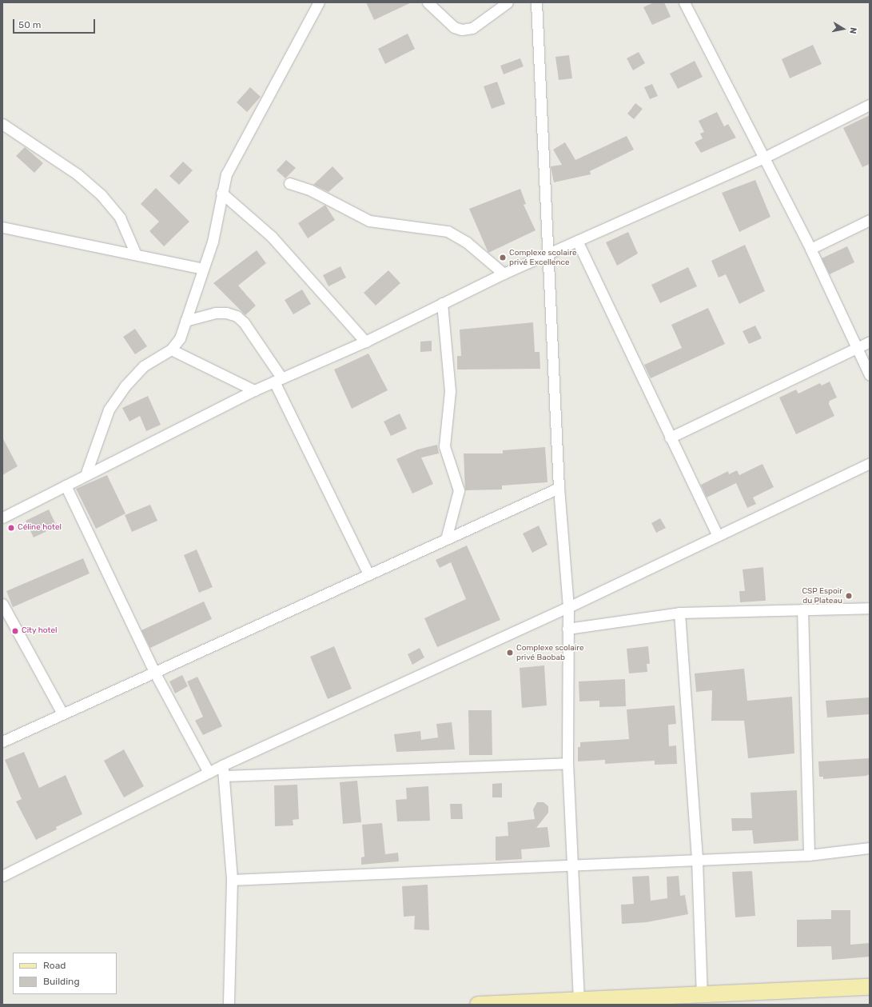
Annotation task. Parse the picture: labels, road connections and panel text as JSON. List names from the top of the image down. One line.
{"places":["Complexe scolaire privé Excellence","Céline hotel","CSP Espoir du Plateau","City hotel","Complexe scolaire privé Baobab"],"legend":["Road","Building"],"scale_bar":"50 m","north":"right"}
